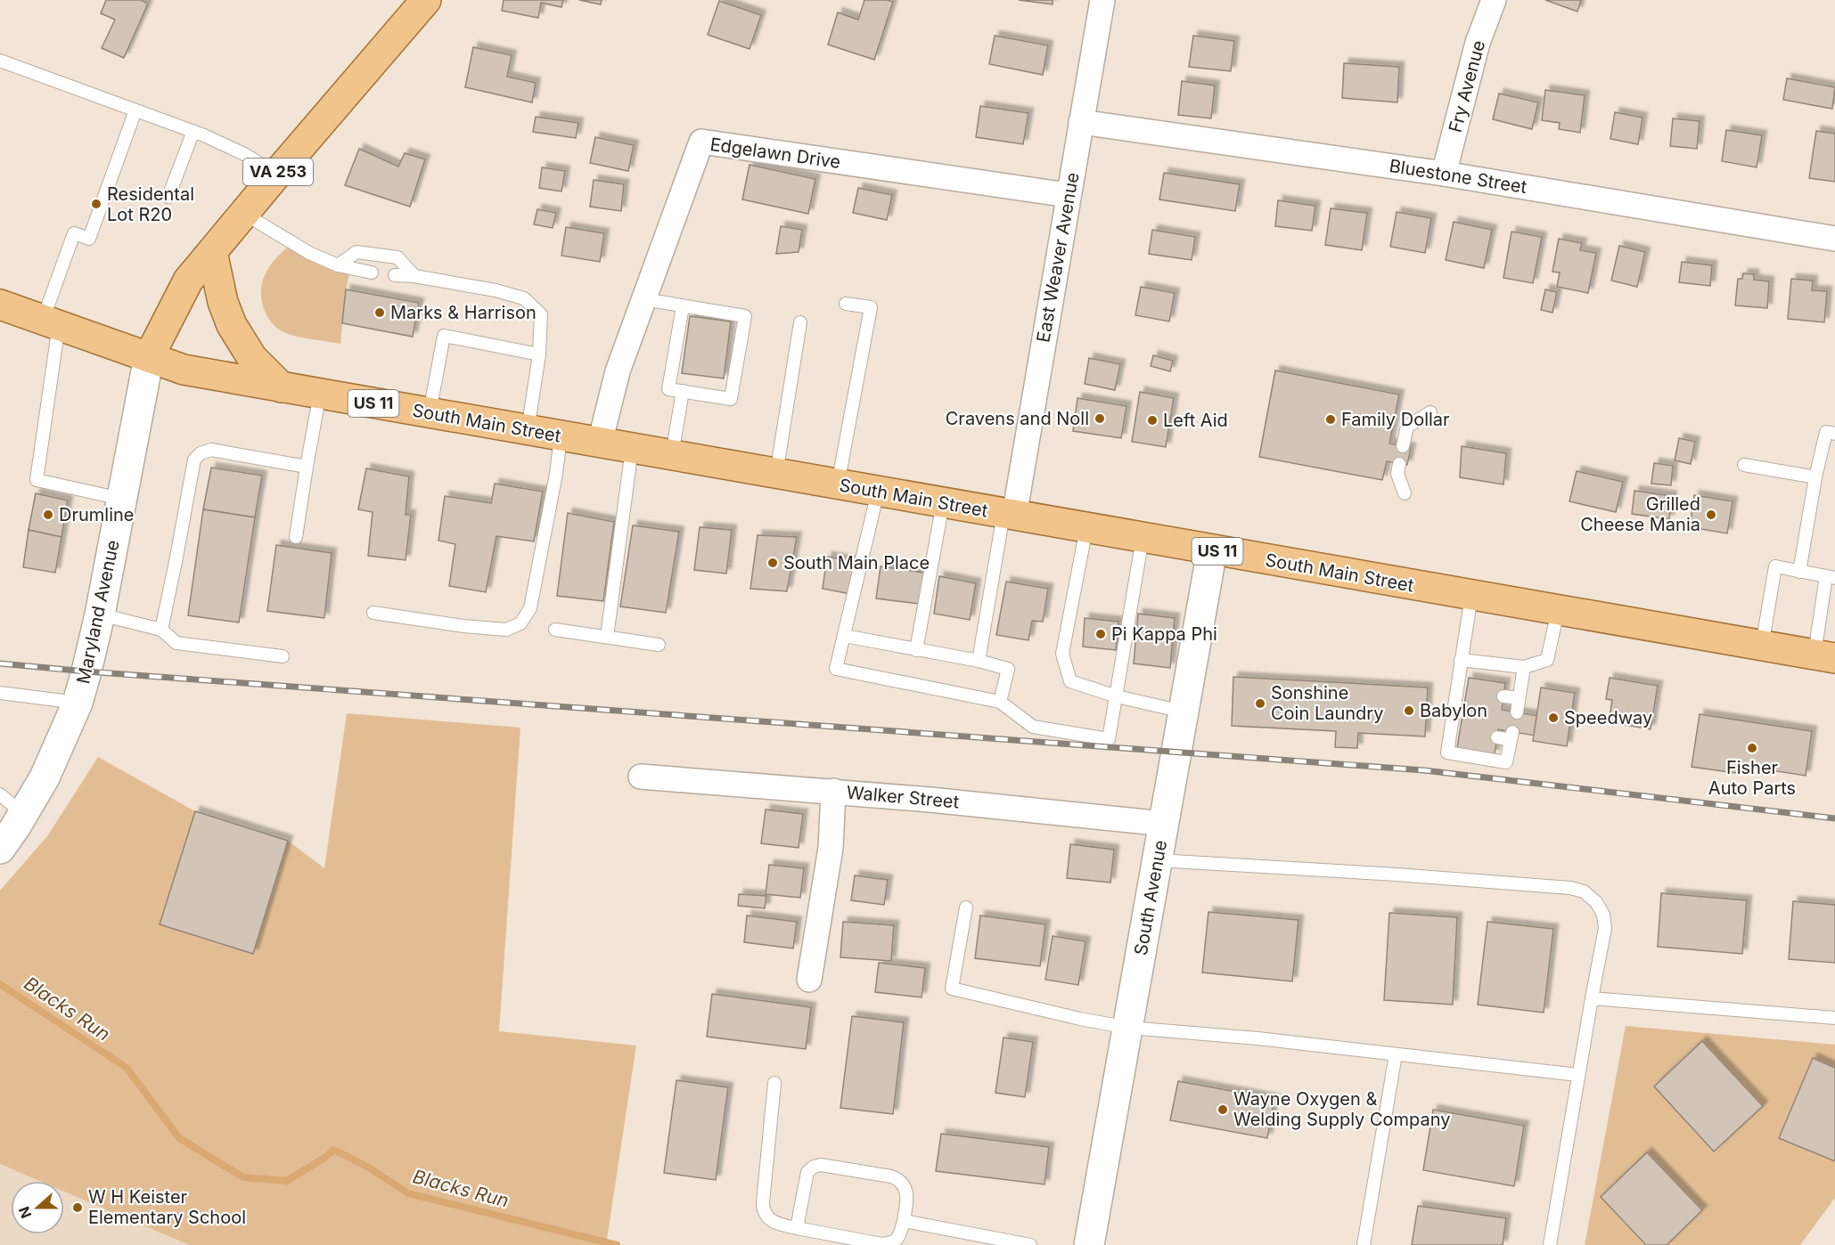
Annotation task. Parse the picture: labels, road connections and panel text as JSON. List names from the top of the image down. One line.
{"streets":{"main road":["VA 253","US 11","South Main Street"],"street":["Fry Avenue","Edgelawn Drive","Bluestone Street","East Weaver Avenue","Maryland Avenue","Walker Street","South Avenue"]},"crossings":[["Fry Avenue","Bluestone Street"],["Edgelawn Drive","East Weaver Avenue"],["Edgelawn Drive","South Main Street"],["VA 253","South Main Street"],["VA 253","Maryland Avenue"],["Bluestone Street","East Weaver Avenue"],["East Weaver Avenue","South Main Street"],["South Main Street","Maryland Avenue"],["South Main Street","South Avenue"],["Walker Street","South Avenue"]],"water":["Blacks Run"],"places":["Residental Lot R20","Marks & Harrison","Cravens and Noll","Family Dollar","Left Aid","Drumline","Grilled Cheese Mania","South Main Place","Pi Kappa Phi","Sonshine Coin Laundry","Babylon","Speedway","Fisher Auto Parts","Wayne Oxygen & Welding Supply Company","W H Keister Elementary School"],"north":"left"}
